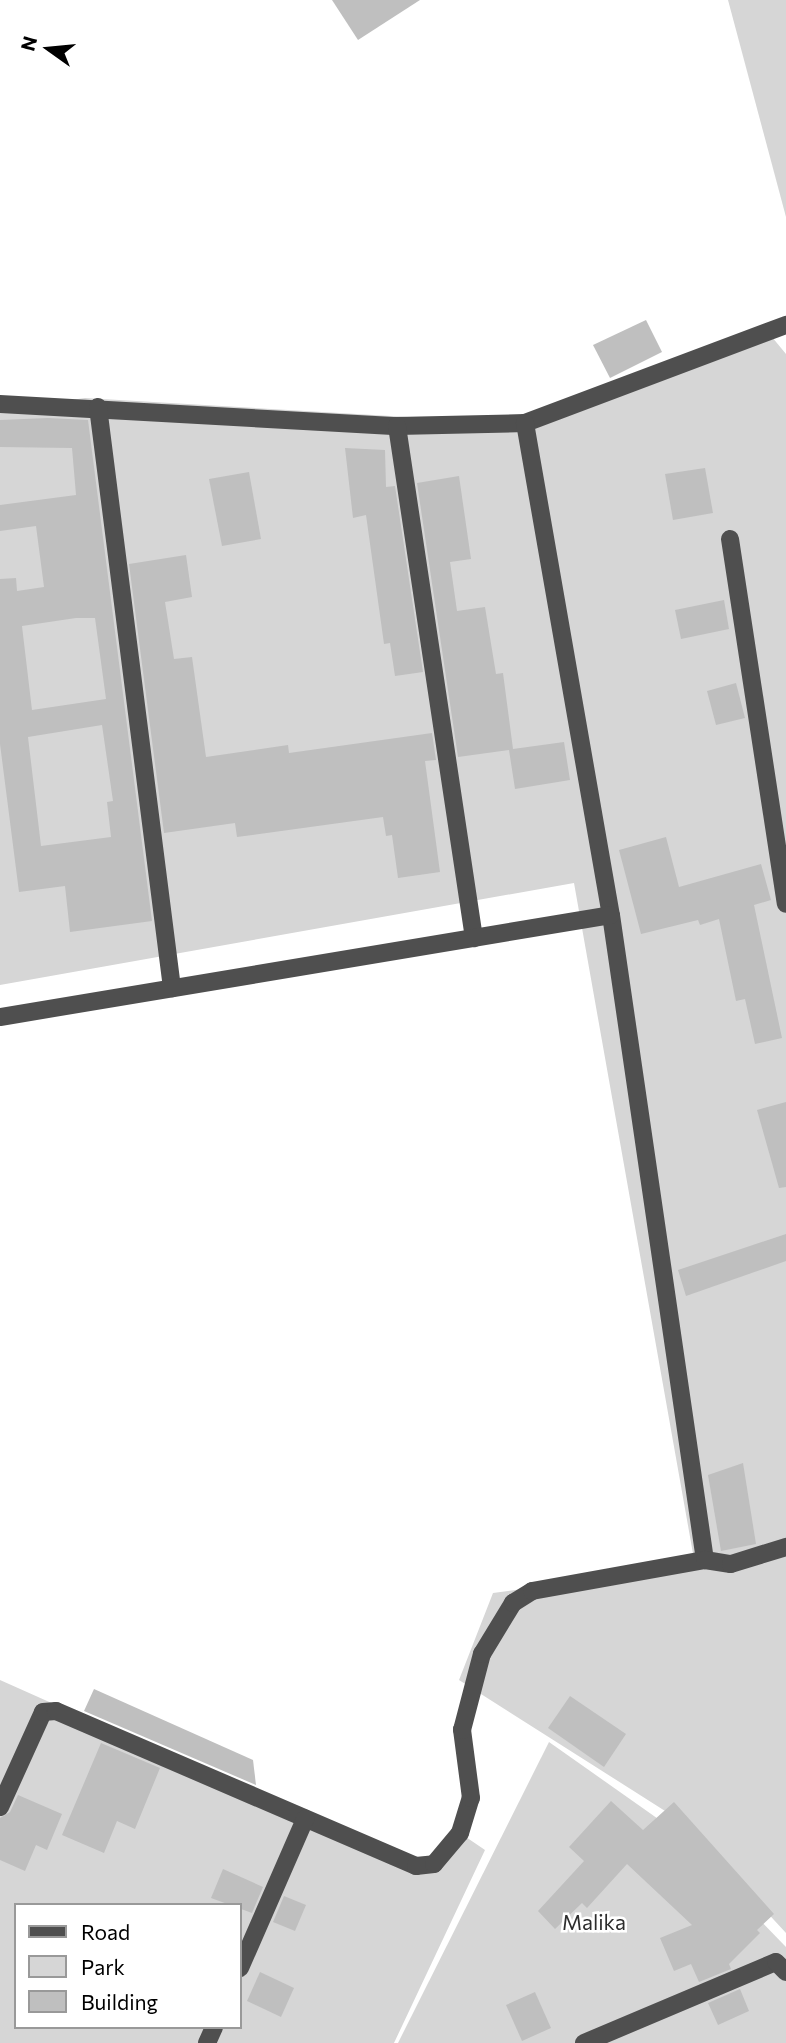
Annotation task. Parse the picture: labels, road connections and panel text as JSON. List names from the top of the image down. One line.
{"parks":["Malika"],"legend":["Road","Park","Building"],"north":"left"}
